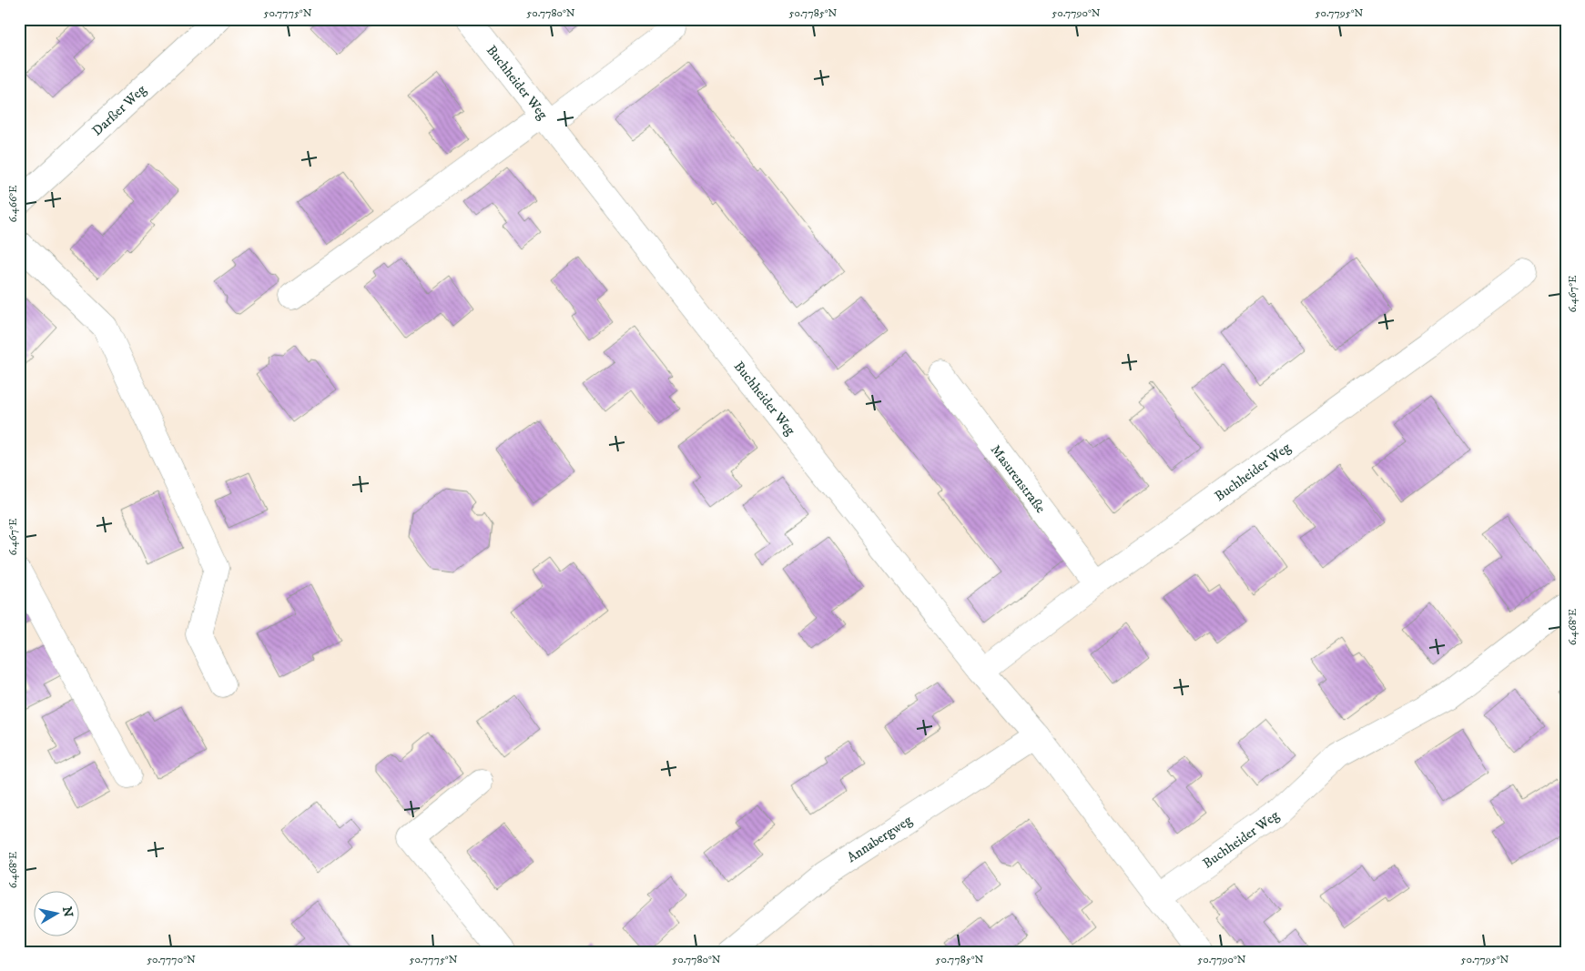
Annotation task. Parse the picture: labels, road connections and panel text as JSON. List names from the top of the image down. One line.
{"streets":{"street":["Buchheider Weg","Darßer Weg","Masurenstraße","Annabergweg"]},"crossings":[["Buchheider Weg","Masurenstraße"],["Buchheider Weg","Annabergweg"]],"north":"right","coordinates":["50.7775°N","50.7780°N","50.7785°N","50.7790°N","50.7795°N","6.466°E","6.467°E","6.468°E","50.7770°N"]}
